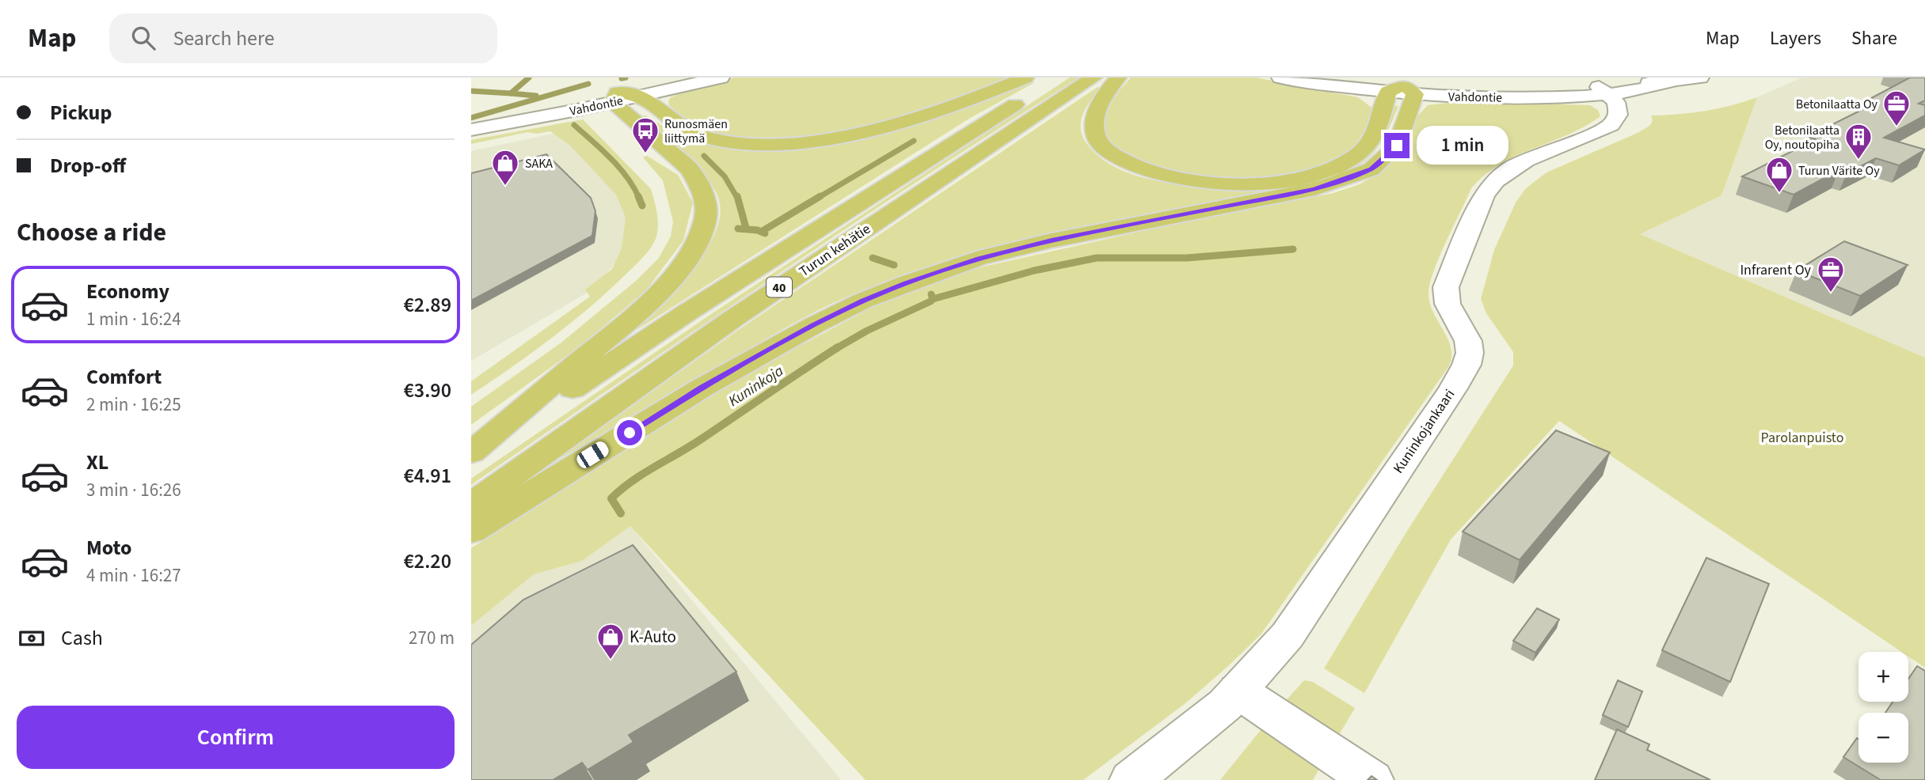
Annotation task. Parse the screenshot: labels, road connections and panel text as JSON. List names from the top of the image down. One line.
{"streets":{"highway":["Turun kehätie","40"],"street":["Vahdontie","Kuninkojankaari"]},"crossings":[["Vahdontie","Kuninkojankaari"]],"water":["Kuninkoja"],"parks":["Parolanpuisto"],"places":{"office":["Betonilaatta Oy","Infrarent Oy"],"bus stop":["Runosmäen liittymä"],"building":["Betonilaatta Oy, noutopiha"],"shop":["SAKA","Turun Värite Oy","K-Auto"]},"page":{"header":"Map","search":"Search here","nav":["Map","Layers","Share"],"banner":["Pickup","Drop-off"],"bubble":"1 min","heading":"Choose a ride","list":[{"name":"Economy","note":"1 min · 16:24","value":"€2.89"},{"name":"Comfort","note":"2 min · 16:25","value":"€3.90"},{"name":"XL","note":"3 min · 16:26","value":"€4.91"},{"name":"Moto","note":"4 min · 16:27","value":"€2.20"}],"pay":["Cash","270 m"],"map_buttons":["+","−"],"buttons":"Confirm"}}
